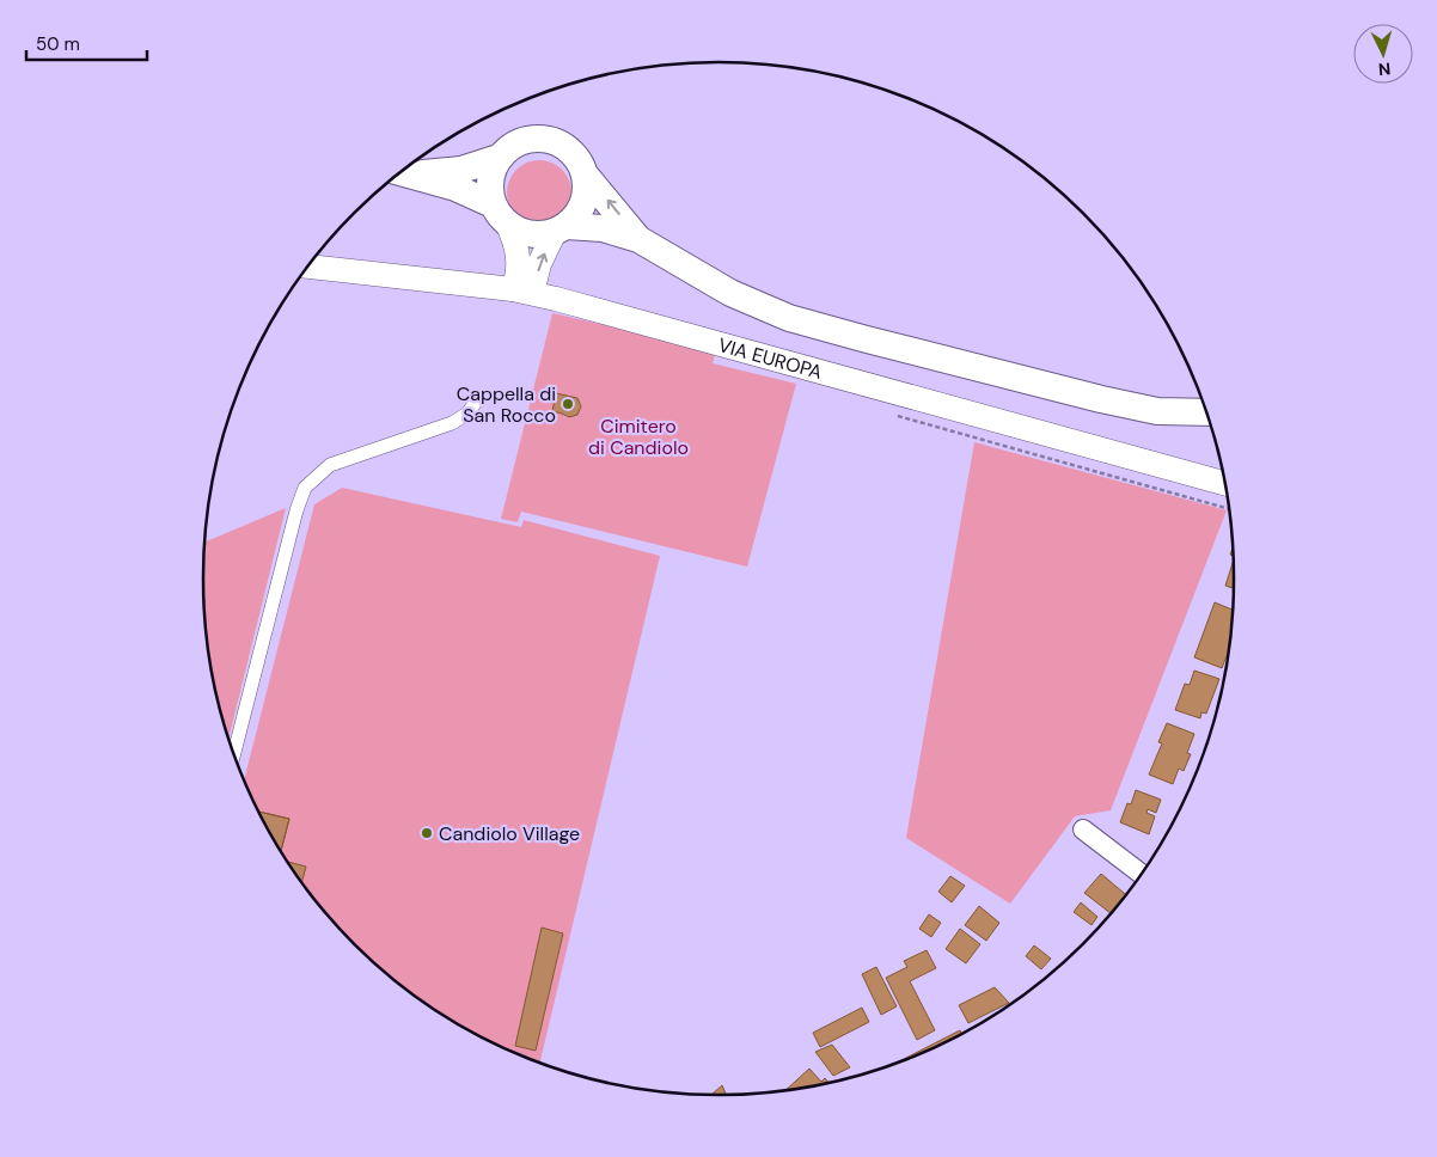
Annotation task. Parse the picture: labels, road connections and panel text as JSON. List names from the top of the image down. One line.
{"streets":{"street":["VIA EUROPA"]},"parks":["Cimitero di Candiolo"],"places":["Cappella di San Rocco","Candiolo Village"],"scale_bar":"50 m","north":"bottom"}
